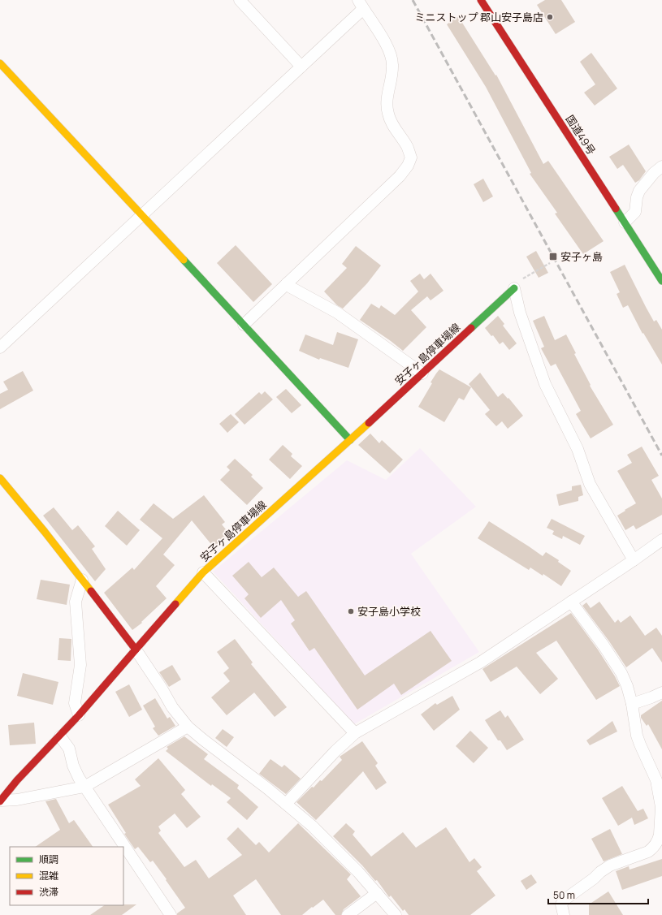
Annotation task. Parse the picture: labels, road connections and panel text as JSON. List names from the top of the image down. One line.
{"streets":{"main road":["国道49号","安子ヶ島停車場線"]},"places":{"other":["ミニストップ 郡山安子島店","安子島小学校"],"transit":["安子ヶ島"]},"legend":["順調","混雑","渋滞"],"scale_bar":"50 m"}
